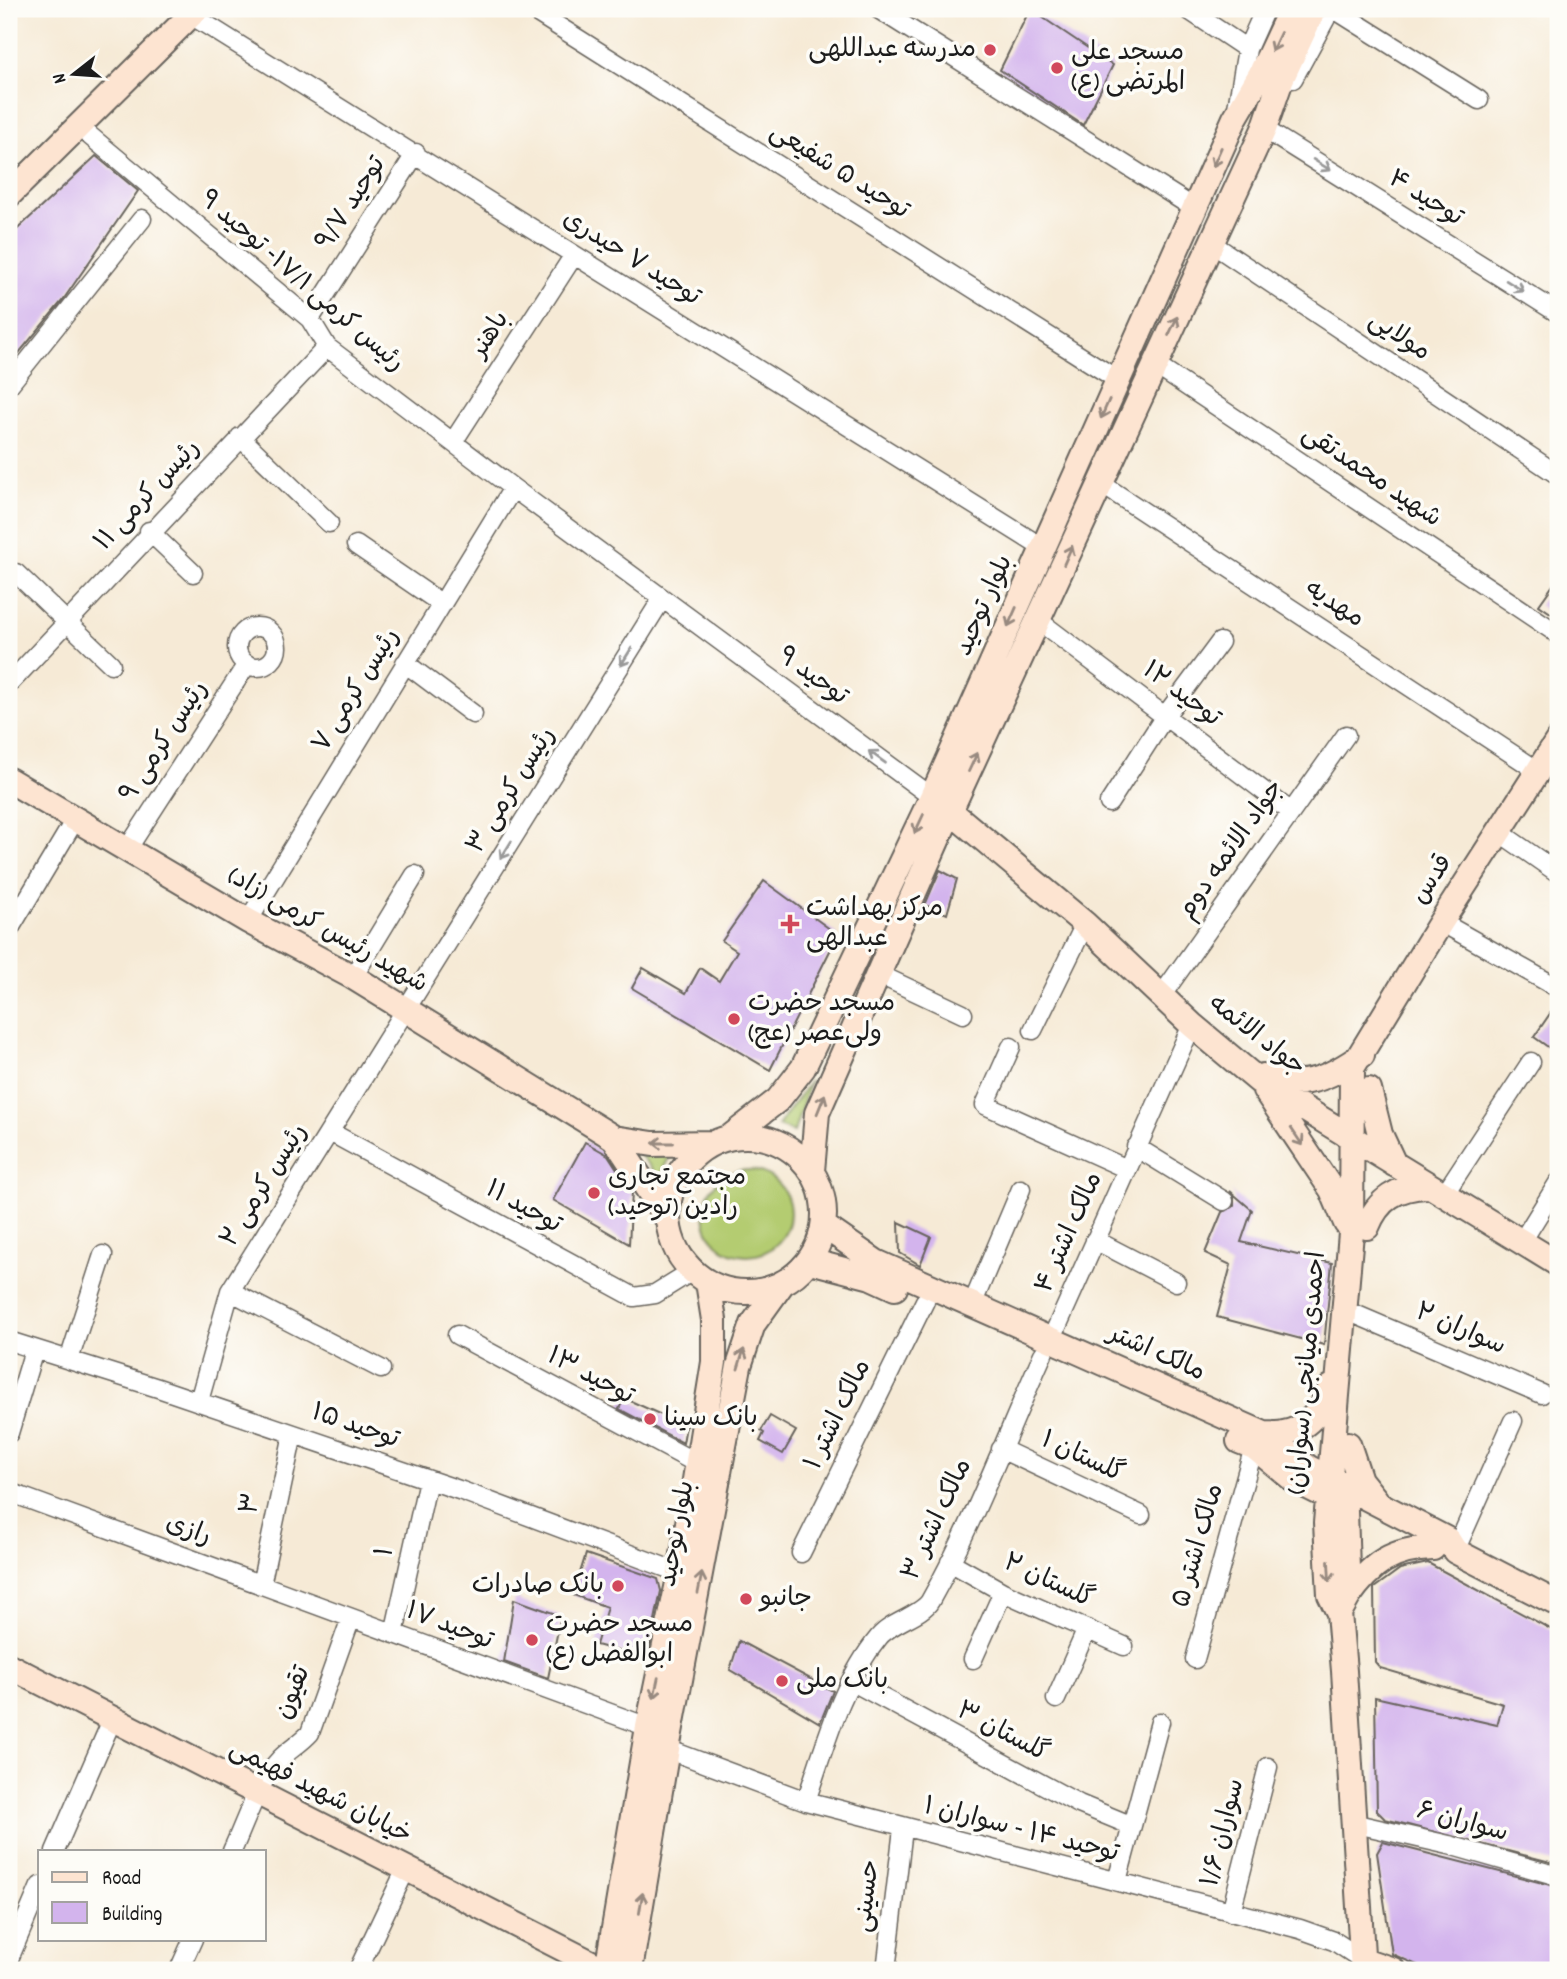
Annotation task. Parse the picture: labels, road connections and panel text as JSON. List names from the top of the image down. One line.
{"streets":{"main road":["بلوار توحید","قدس","شهید رئیس کرمی (زاد)","جواد الائمه","مالک اشتر","احمدی میانجی (سواران)","خیابان شهید فهیمی"],"street":["توحید ۵ شفیعی","توحید ۴","توحید ۹/۷","توحید ۷ حیدری","رئیس کرمی ۱۷/۱- توحید ۹","باهنر","مولایی","شهید محمدتقی","رئیس کرمی ۱۱","مهدیه","توحید ۹","رئیس کرمی ۷","توحید ۱۲","رئیس کرمی ۹","رئیس کرمی ۳","جواد الائمه دوم","رئیس کرمی ۲","توحید ۱۱","مالک اشتر ۴","سواران ۲","توحید ۱۳","مالک اشتر ۱","توحید ۱۵","گلستان ۱","۳","مالک اشتر ۳","رازی","مالک اشتر ۵","۱","گلستان ۲","توحید ۱۷","تقیون","گلستان ۳","سواران ۶","توحید ۱۴ - سواران ۱","سواران ۱/۶","حسینی"]},"crossings":[["توحید ۵ شفیعی","بلوار توحید"],["توحید ۴","بلوار توحید"],["توحید ۹/۷","توحید ۷ حیدری"],["توحید ۹/۷","رئیس کرمی ۱۷/۱- توحید ۹"],["توحید ۷ حیدری","باهنر"],["توحید ۷ حیدری","بلوار توحید"],["رئیس کرمی ۱۷/۱- توحید ۹","باهنر"],["رئیس کرمی ۱۷/۱- توحید ۹","رئیس کرمی ۱۱"],["رئیس کرمی ۱۷/۱- توحید ۹","توحید ۹"],["رئیس کرمی ۱۷/۱- توحید ۹","رئیس کرمی ۷"],["رئیس کرمی ۱۷/۱- توحید ۹","رئیس کرمی ۳"],["مولایی","بلوار توحید"],["شهید محمدتقی","بلوار توحید"],["مهدیه","بلوار توحید"],["مهدیه","قدس"],["بلوار توحید","توحید ۹"],["بلوار توحید","توحید ۱۲"],["بلوار توحید","جواد الائمه"],["بلوار توحید","توحید ۱۱"],["بلوار توحید","مالک اشتر"],["بلوار توحید","توحید ۱۳"],["بلوار توحید","توحید ۱۵"],["بلوار توحید","توحید ۱۷"],["بلوار توحید","خیابان شهید فهیمی"],["بلوار توحید","توحید ۱۴ - سواران ۱"],["توحید ۹","رئیس کرمی ۳"],["توحید ۹","جواد الائمه"],["رئیس کرمی ۷","شهید رئیس کرمی (زاد)"],["توحید ۱۲","جواد الائمه دوم"],["رئیس کرمی ۹","شهید رئیس کرمی (زاد)"],["رئیس کرمی ۳","شهید رئیس کرمی (زاد)"],["رئیس کرمی ۳","رئیس کرمی ۲"],["جواد الائمه دوم","جواد الائمه"],["قدس","جواد الائمه"],["قدس","احمدی میانجی (سواران)"],["شهید رئیس کرمی (زاد)","رئیس کرمی ۲"],["جواد الائمه","مالک اشتر ۴"],["جواد الائمه","احمدی میانجی (سواران)"],["رئیس کرمی ۲","توحید ۱۱"],["رئیس کرمی ۲","توحید ۱۵"],["توحید ۱۱","مالک اشتر"],["مالک اشتر ۴","مالک اشتر"],["مالک اشتر ۴","مالک اشتر ۳"],["سواران ۲","احمدی میانجی (سواران)"],["مالک اشتر","احمدی میانجی (سواران)"],["مالک اشتر","مالک اشتر ۱"],["مالک اشتر","مالک اشتر ۳"],["مالک اشتر","مالک اشتر ۵"],["احمدی میانجی (سواران)","سواران ۶"],["احمدی میانجی (سواران)","توحید ۱۴ - سواران ۱"],["توحید ۱۵","۳"],["توحید ۱۵","۱"],["گلستان ۱","مالک اشتر ۳"],["۳","رازی"],["مالک اشتر ۳","گلستان ۲"],["مالک اشتر ۳","گلستان ۳"],["مالک اشتر ۳","توحید ۱۴ - سواران ۱"],["رازی","توحید ۱۷"],["رازی","تقیون"],["۱","توحید ۱۷"],["توحید ۱۷","تقیون"],["تقیون","خیابان شهید فهیمی"],["توحید ۱۴ - سواران ۱","سواران ۱/۶"],["توحید ۱۴ - سواران ۱","حسینی"]],"one_way":["توحید ۹","رئیس کرمی ۳"],"places":{"other":["مدرسه عبداللهی","مسجد علی المرتضی (ع)","مسجد حضرت ولی‌عصر (عج)","مجتمع تجاری رادین (توحید)","بانک سینا","بانک صادرات","جانبو","مسجد حضرت ابوالفضل (ع)","بانک ملی"],"health":["مرکز بهداشت عبدالهی"]},"legend":["Road","Building"],"north":"left"}
